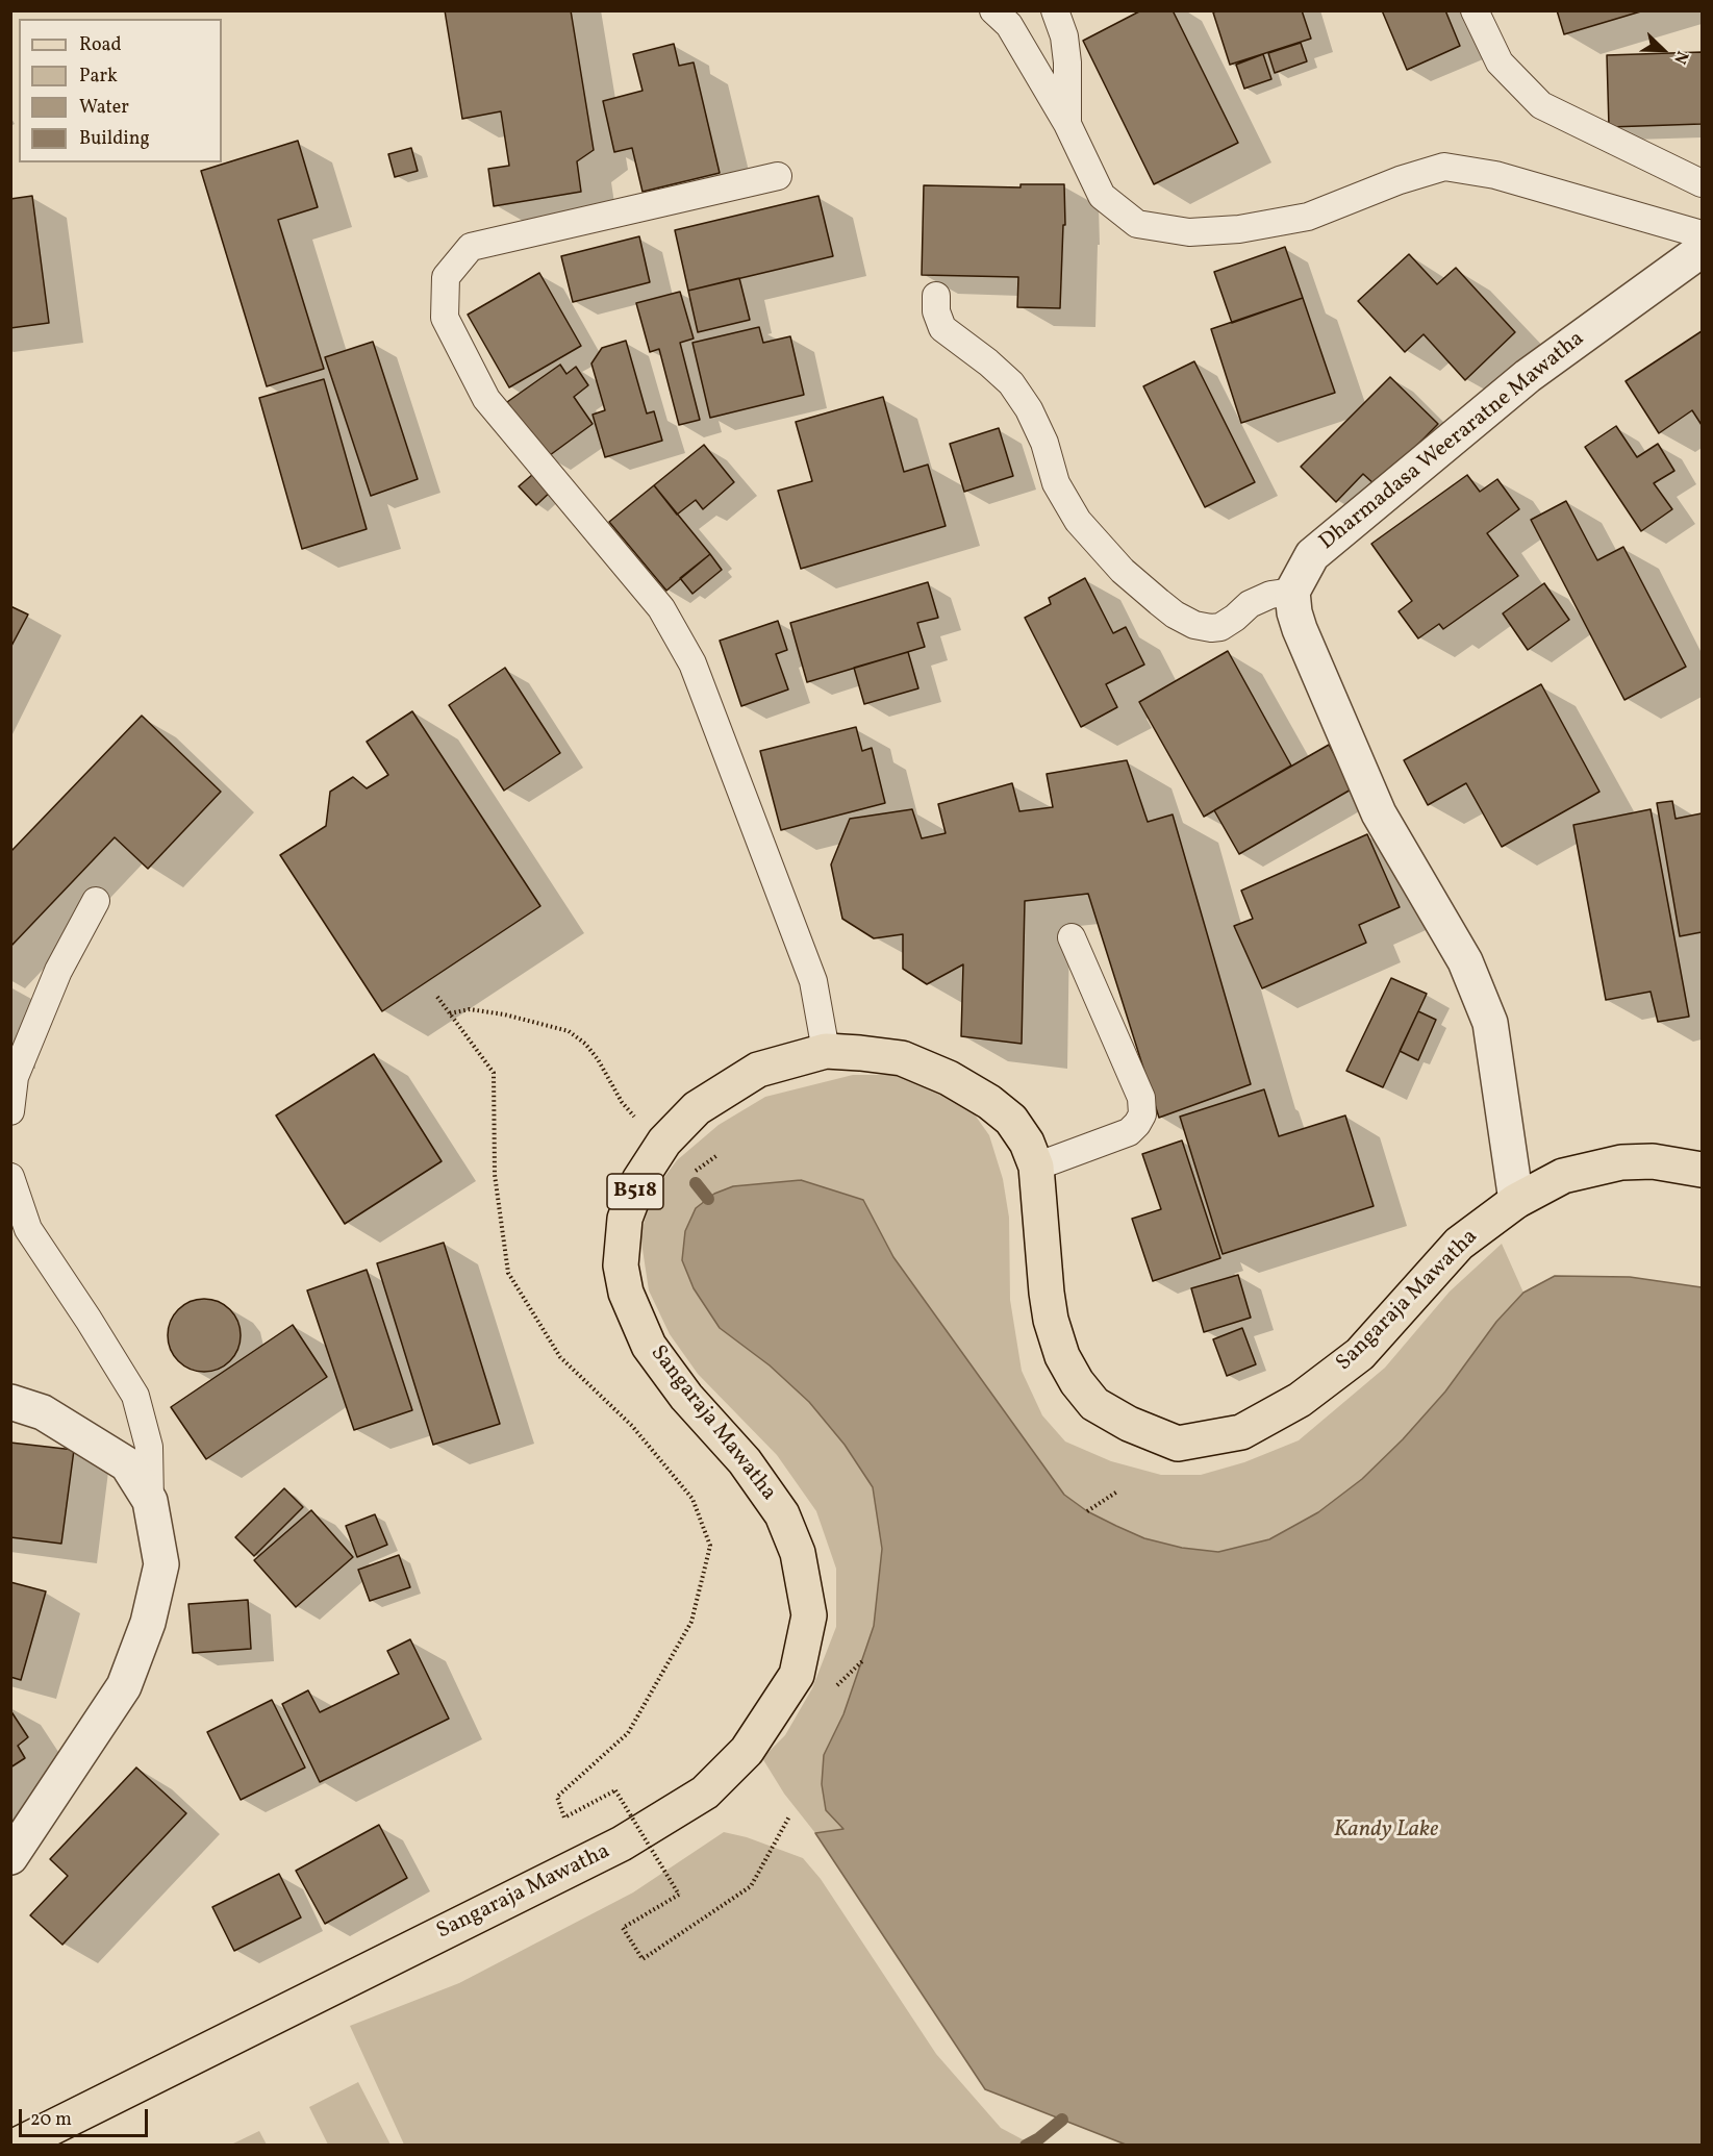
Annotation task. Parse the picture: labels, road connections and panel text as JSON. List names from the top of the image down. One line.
{"streets":{"main road":["B518","Sangaraja Mawatha"],"street":["Dharmadasa Weeraratne Mawatha"]},"water":["Kandy Lake"],"legend":["Road","Park","Water","Building"],"scale_bar":"20 m","north":"bottom right"}
